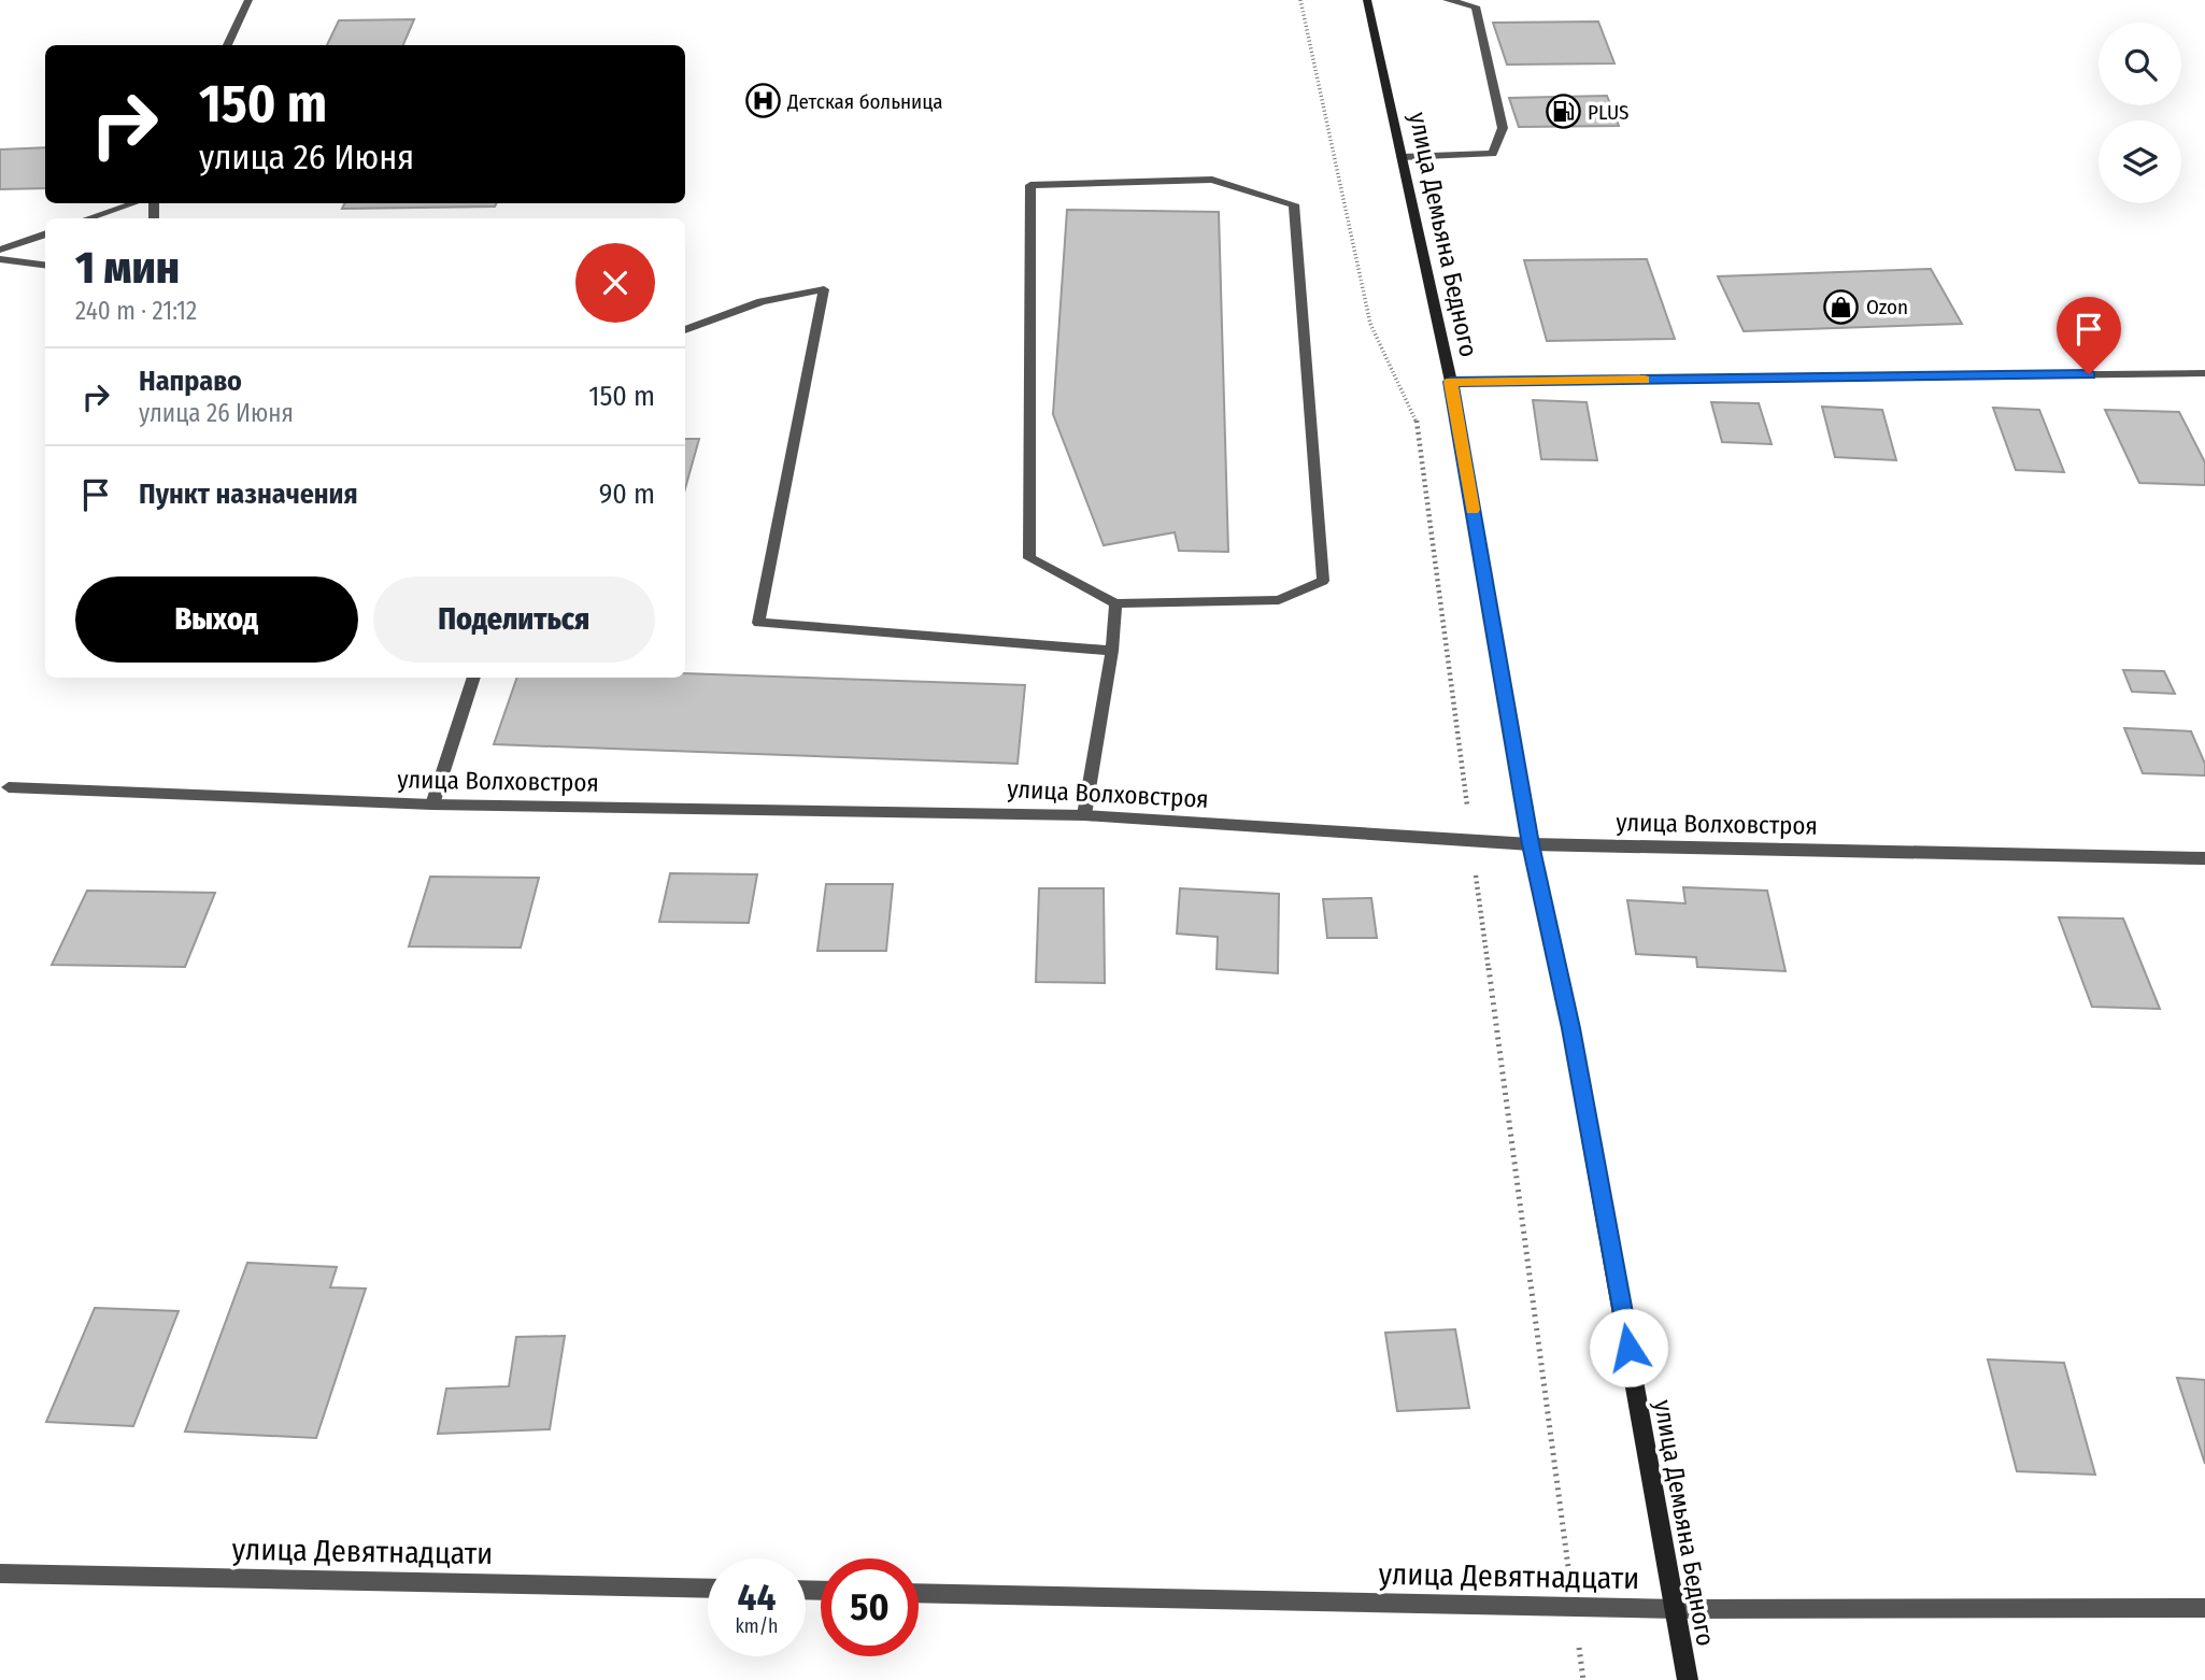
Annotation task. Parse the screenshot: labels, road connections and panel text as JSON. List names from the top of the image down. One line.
{"streets":{"main road":["улица Демьяна Бедного"],"street":["улица Волховстроя","улица Девятнадцати"]},"crossings":[["улица Демьяна Бедного","улица Волховстроя"],["улица Демьяна Бедного","улица Девятнадцати"]],"places":{"hospital":["Детская больница"],"fuel station":["PLUS"],"shop":["Ozon"]},"page":{"turn":["150 m","улица 26 Июня"],"heading":["1 мин","240 m · 21:12"],"list":[{"name":"Направо","note":"улица 26 Июня","value":"150 m"},{"name":"Пункт назначения","value":"90 m"}],"buttons":["Выход","Поделиться"],"speed":"44 km/h","limit":"50"}}
